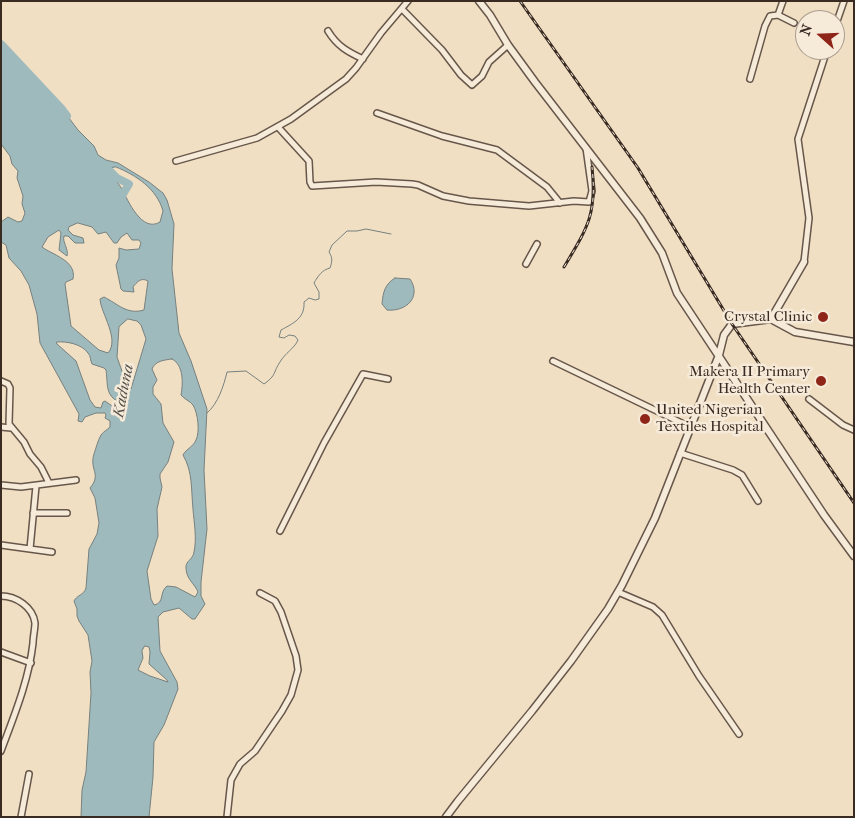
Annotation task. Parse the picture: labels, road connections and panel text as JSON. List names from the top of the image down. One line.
{"water":["Kaduna"],"places":["Crystal Clinic","Makera II Primary Health Center","United Nigerian Textiles Hospital"],"north":"left"}
